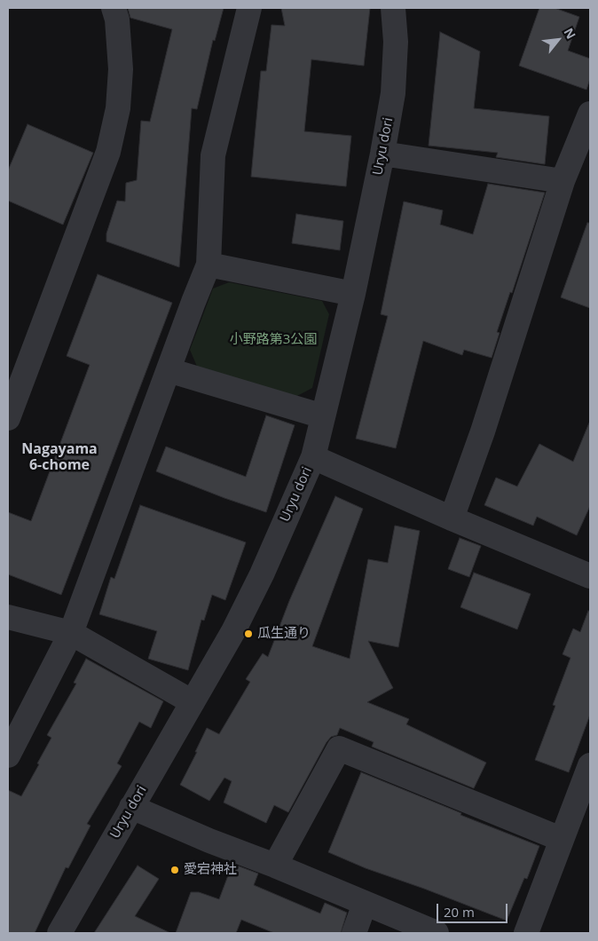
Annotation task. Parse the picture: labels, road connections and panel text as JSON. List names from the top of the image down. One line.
{"streets":{"street":["Uryu dori"]},"districts":["Nagayama 6-chome"],"parks":["小野路第3公園"],"places":["瓜生通り","愛宕神社"],"scale_bar":"20 m","north":"top right"}
